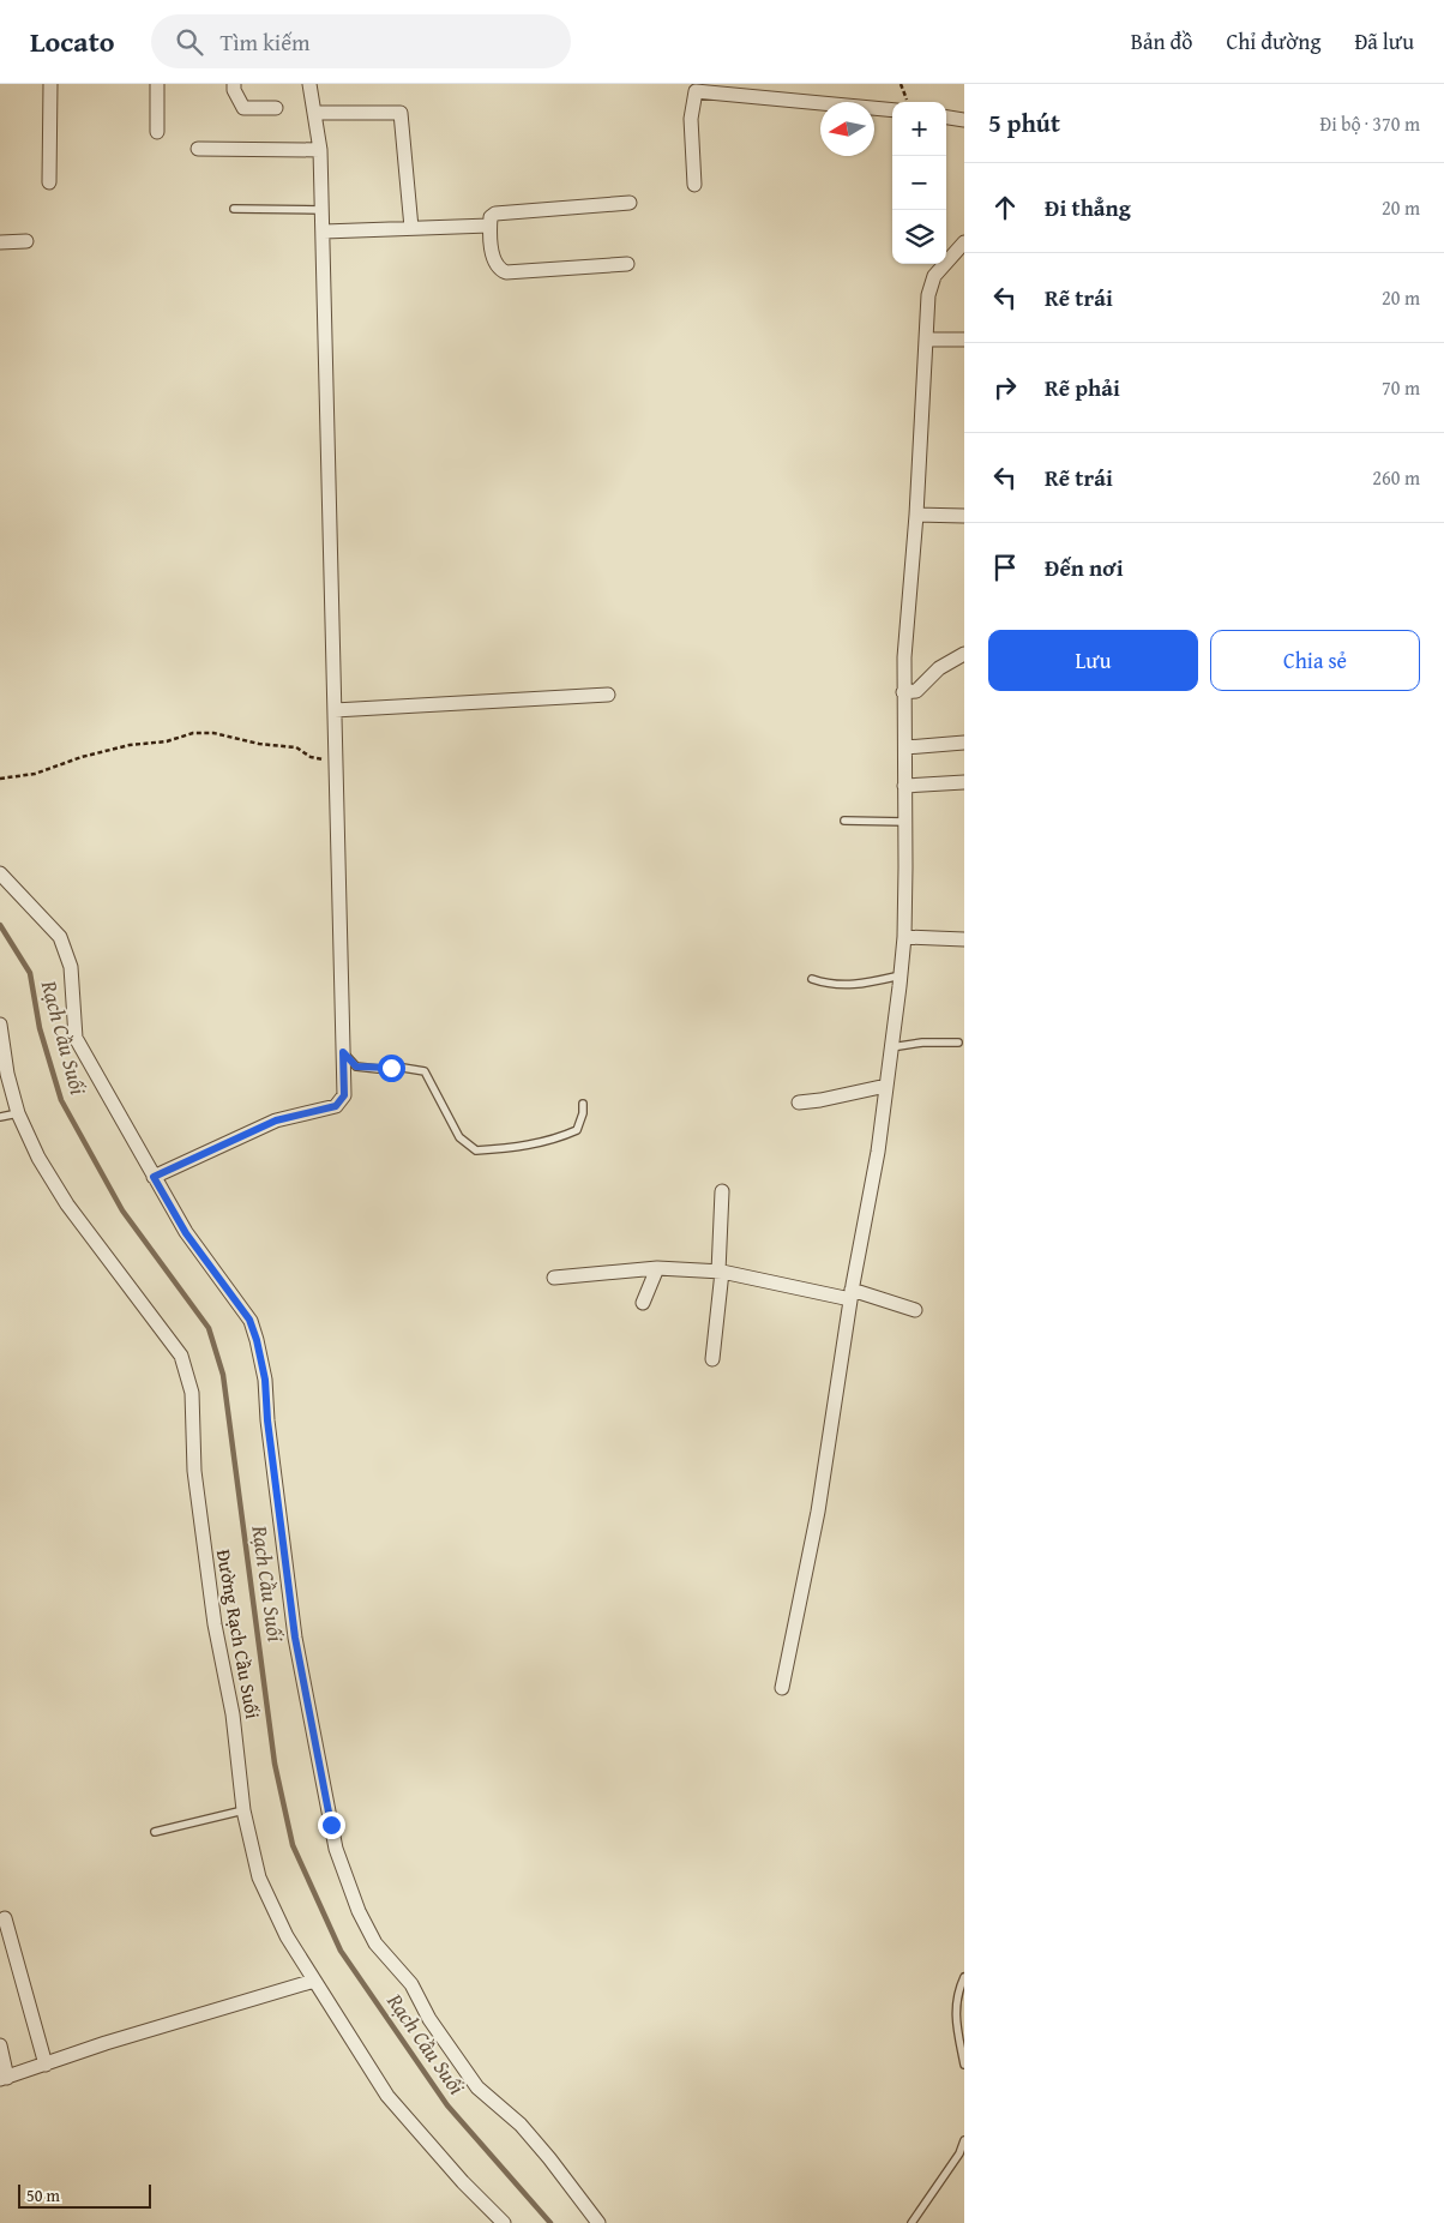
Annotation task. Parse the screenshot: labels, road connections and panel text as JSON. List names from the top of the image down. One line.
{"streets":{"street":["Đường Rạch Cầu Suối"]},"water":["Rạch Cầu Suối"],"scale_bar":"50 m","north":"left","page":{"header":"Locato","search":"Tìm kiếm","nav":["Bản đồ","Chỉ đường","Đã lưu"],"heading":["5 phút","Đi bộ · 370 m"],"map_buttons":["+","−"],"list":[["Đi thẳng","20 m"],["Rẽ trái","20 m"],["Rẽ phải","70 m"],["Rẽ trái","260 m"],"Đến nơi"],"buttons":["Lưu","Chia sẻ"],"scale":"50 m"}}
